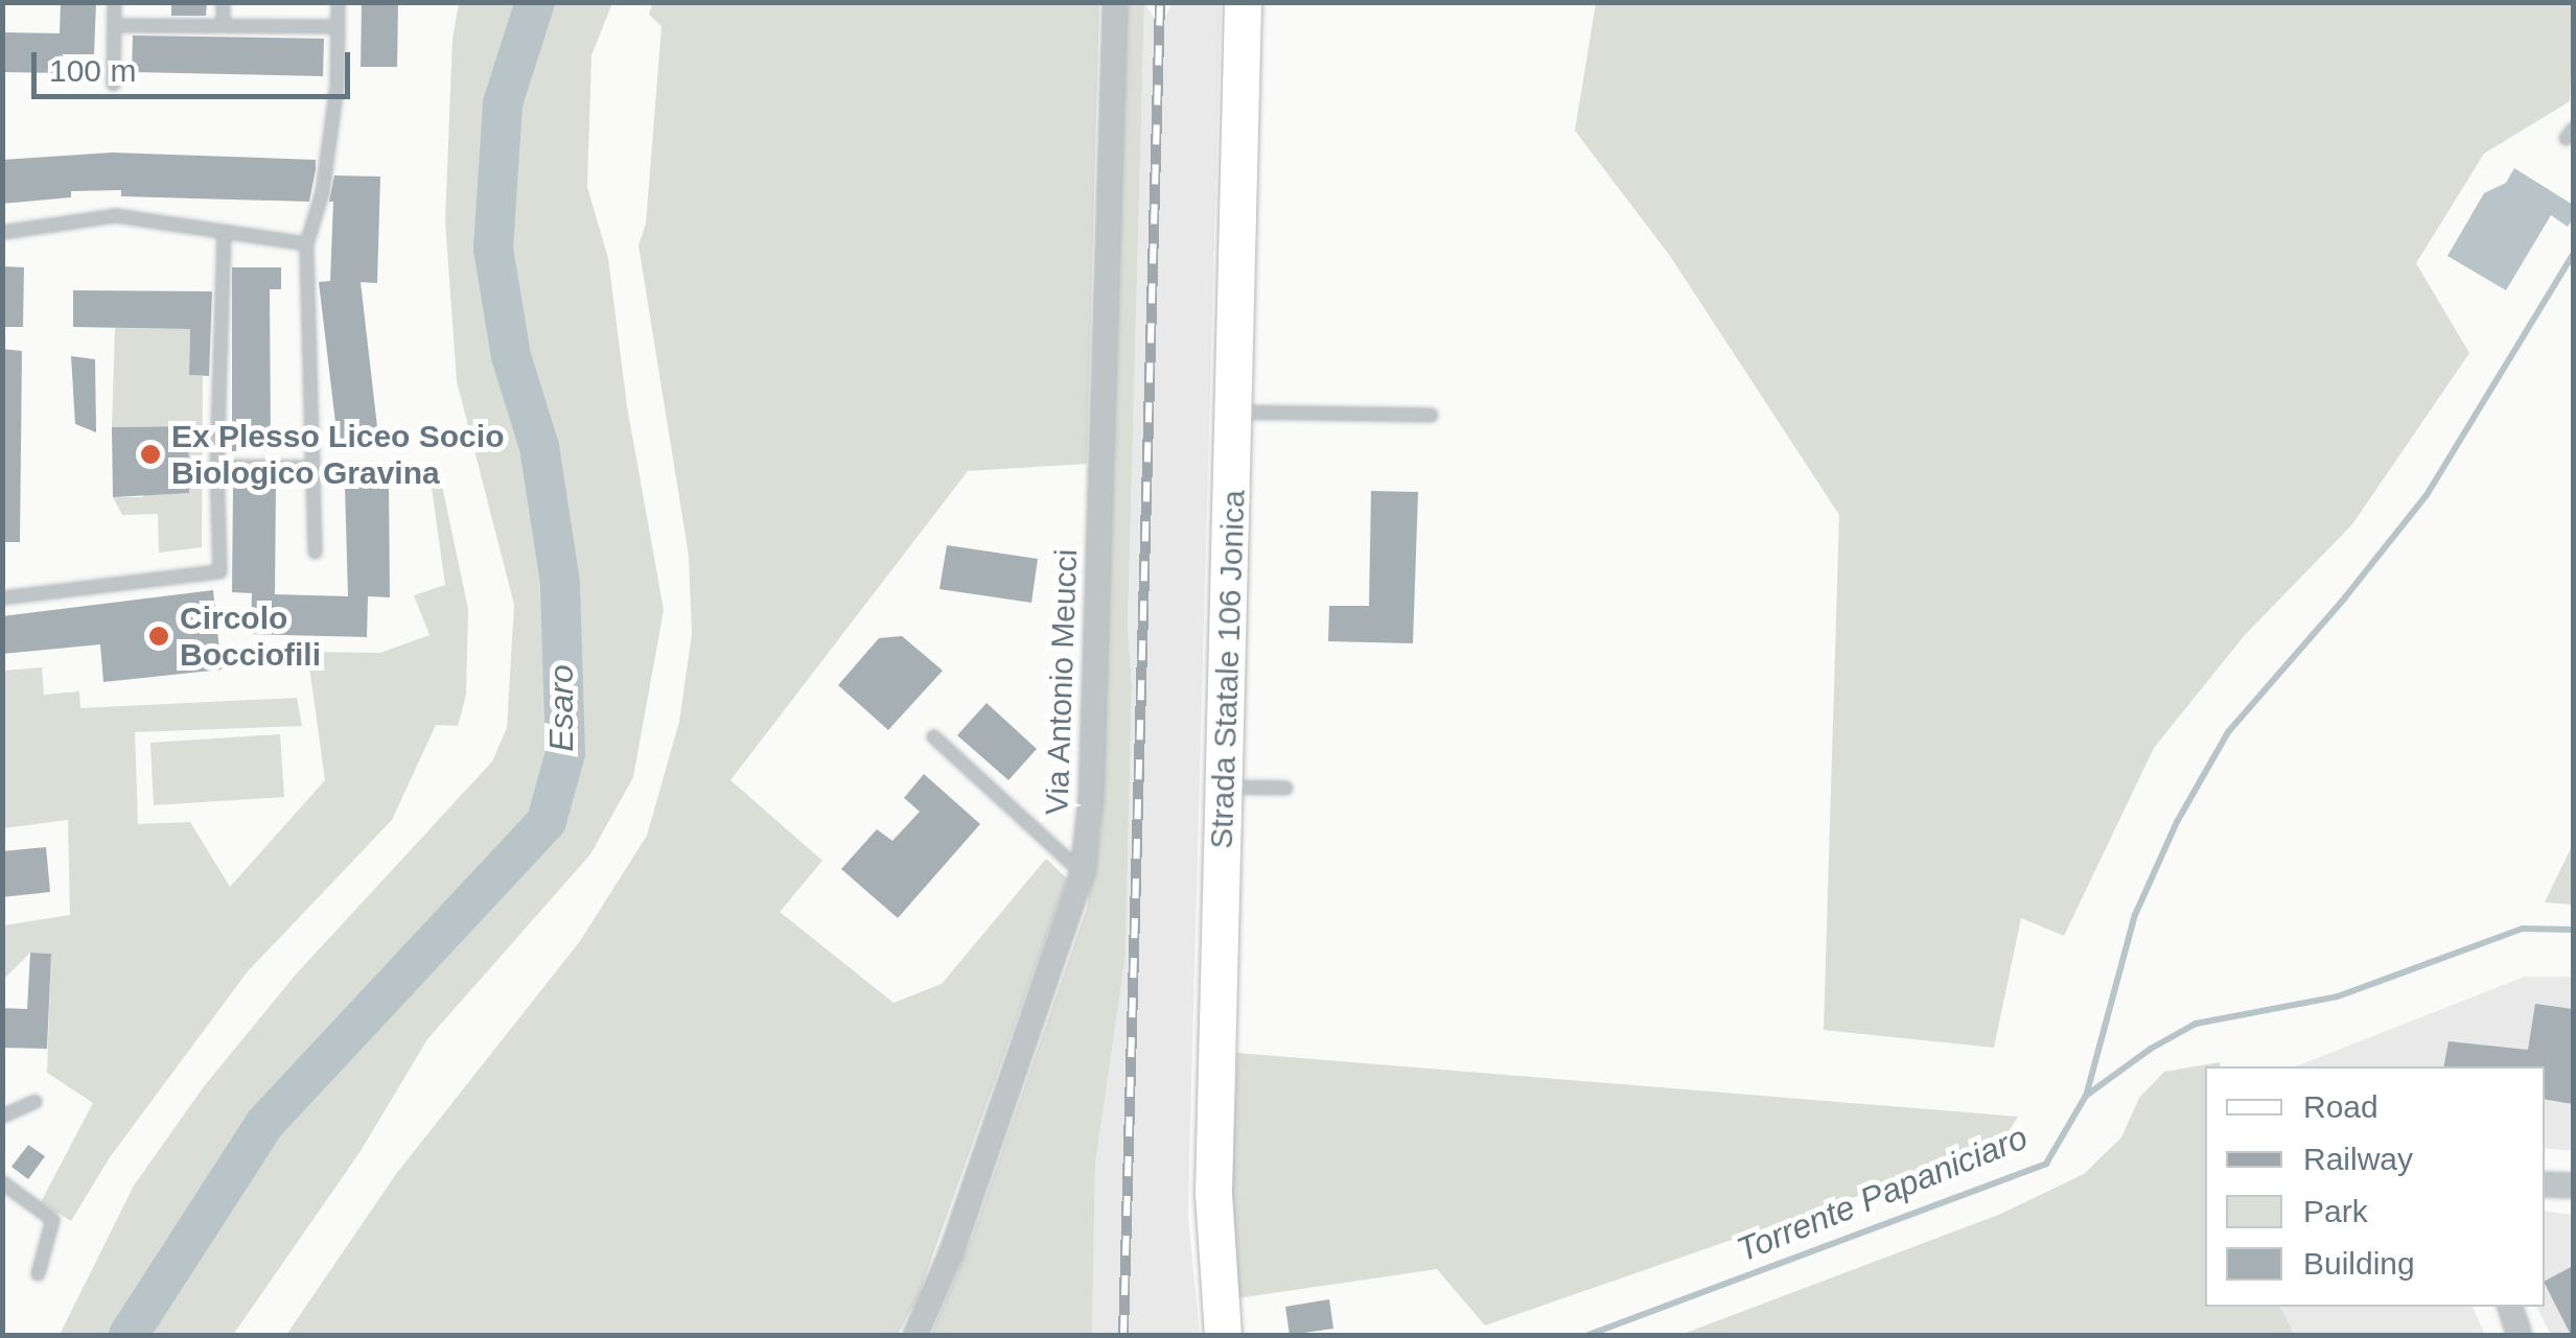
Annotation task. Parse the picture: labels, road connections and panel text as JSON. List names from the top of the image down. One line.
{"streets":{"main road":["Strada Statale 106 Jonica"],"street":["Via Antonio Meucci"]},"water":["Esaro","Torrente Papaniciaro"],"places":["Ex Plesso Liceo Socio Biologico Gravina","Circolo Bocciofili"],"legend":["Road","Railway","Park","Building"],"scale_bar":"100 m"}
